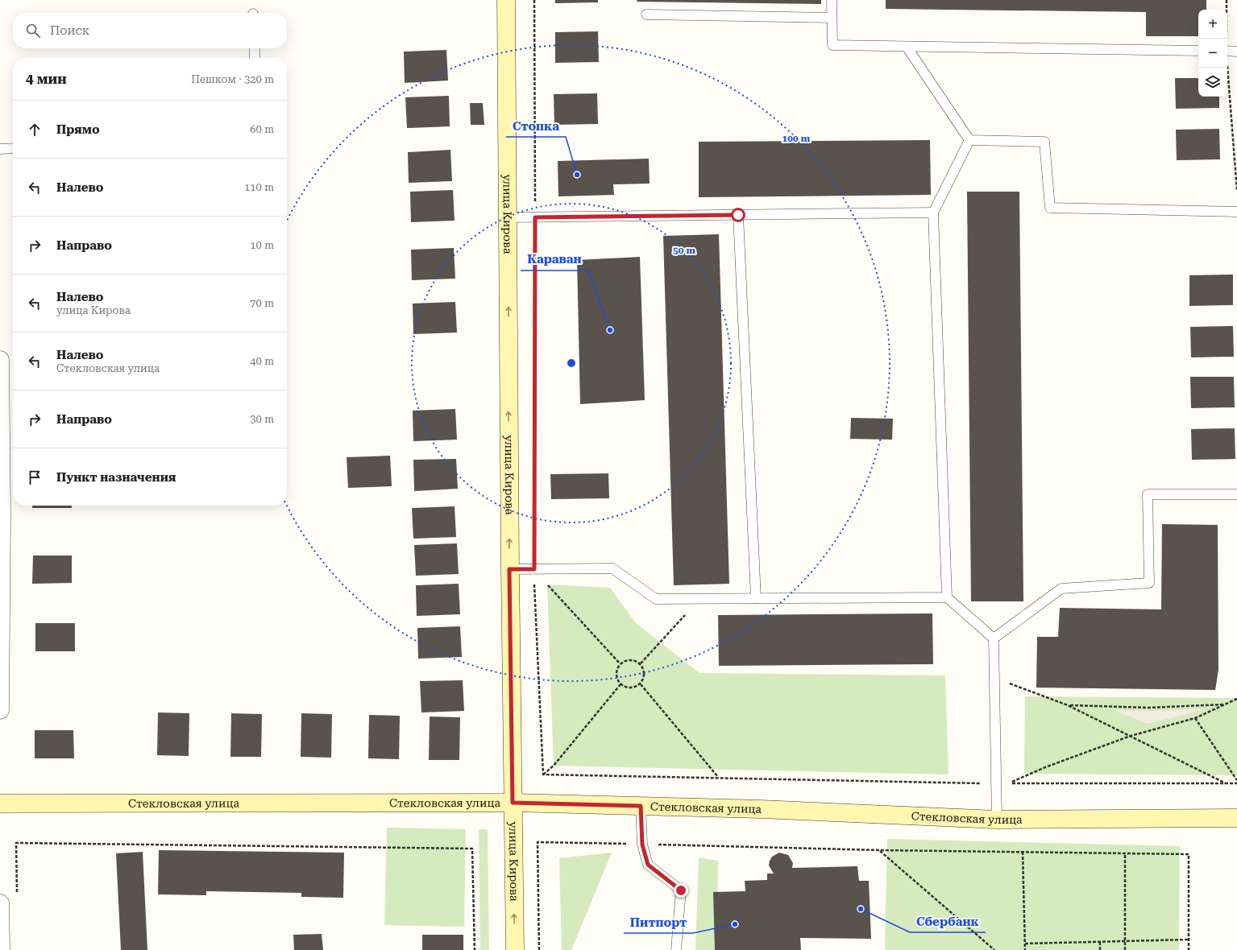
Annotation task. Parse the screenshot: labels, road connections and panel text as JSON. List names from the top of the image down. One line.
{"streets":{"street":["улица Кирова","Стекловская улица"]},"crossings":[["улица Кирова","Стекловская улица"]],"one_way":["улица Кирова"],"places":["Стопка","Караван","Сбербанк","Питпорт"],"page":{"map_buttons":["+","−"],"search":"Поиск","heading":["4 мин","Пешком · 320 m"],"list":[["Прямо","60 m"],["Налево","110 m"],["Направо","10 m"],["Налево","улица Кирова","70 m"],["Налево","Стекловская улица","40 m"],["Направо","30 m"],"Пункт назначения"]},"rings":["100 m","50 m"]}
